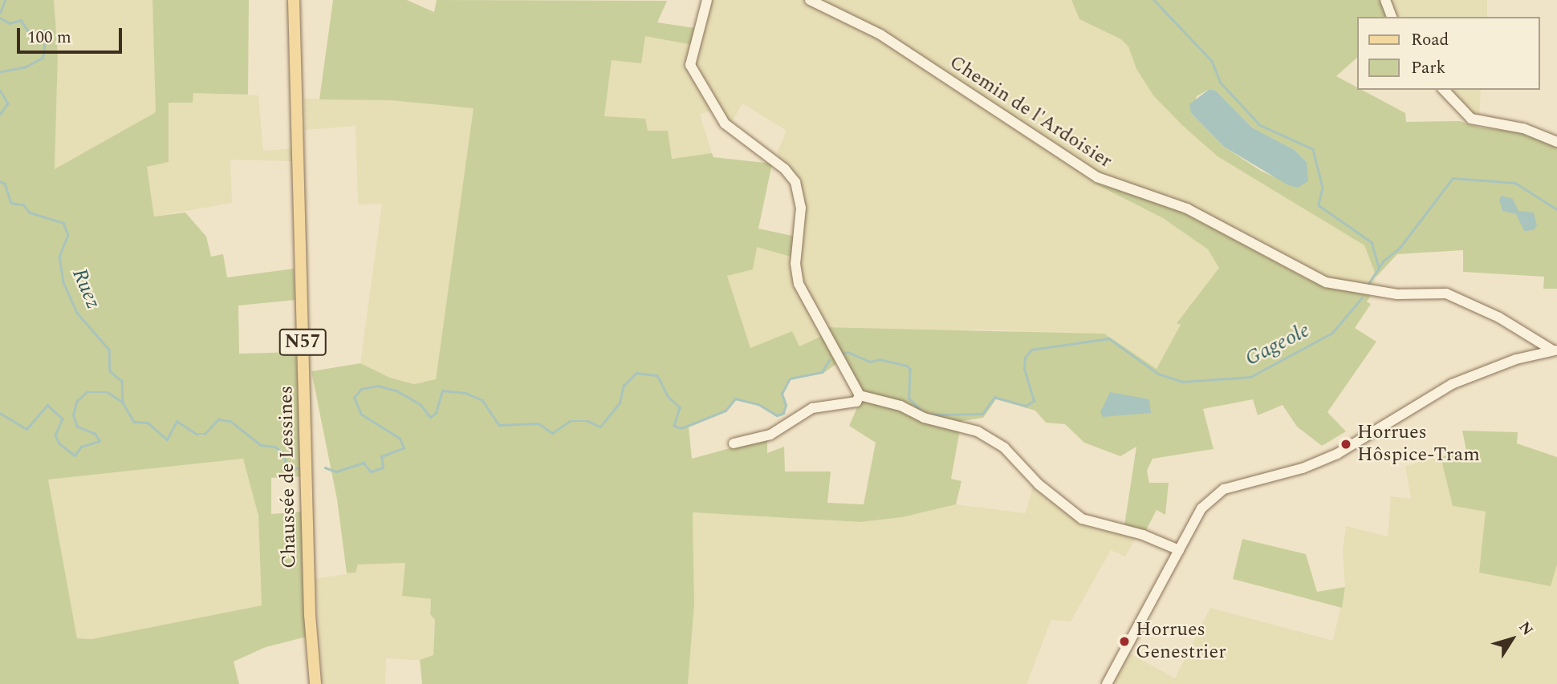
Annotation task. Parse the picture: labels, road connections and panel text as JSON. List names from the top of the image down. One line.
{"streets":{"main road":["N57","Chaussée de Lessines"],"street":["Chemin de l'Ardoisier"]},"water":["Ruez","Gageole"],"places":["Horrues Hôspice-Tram","Horrues Genestrier"],"legend":["Road","Park"],"scale_bar":"100 m","north":"top right"}
